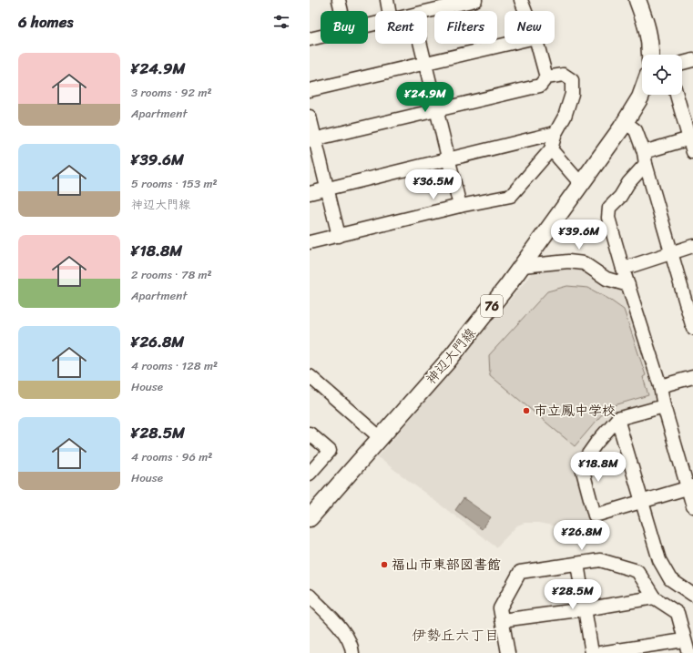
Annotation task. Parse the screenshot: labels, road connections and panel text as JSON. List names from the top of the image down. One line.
{"streets":{"main road":["76","神辺大門線"]},"districts":["伊勢丘六丁目"],"places":["市立鳳中学校","福山市東部図書館"],"page":{"heading":"6 homes","chip":["Buy","Rent","Filters","New"],"list":[{"name":"¥24.9M","note":"3 rooms · 92 m² · Apartment"},{"name":"¥39.6M","note":"5 rooms · 153 m² · 神辺大門線"},{"name":"¥18.8M","note":"2 rooms · 78 m² · Apartment"},{"name":"¥26.8M","note":"4 rooms · 128 m² · House"},{"name":"¥28.5M","note":"4 rooms · 96 m² · House"}],"price":["¥24.9M","¥36.5M","¥39.6M","¥18.8M","¥26.8M","¥28.5M"]}}
